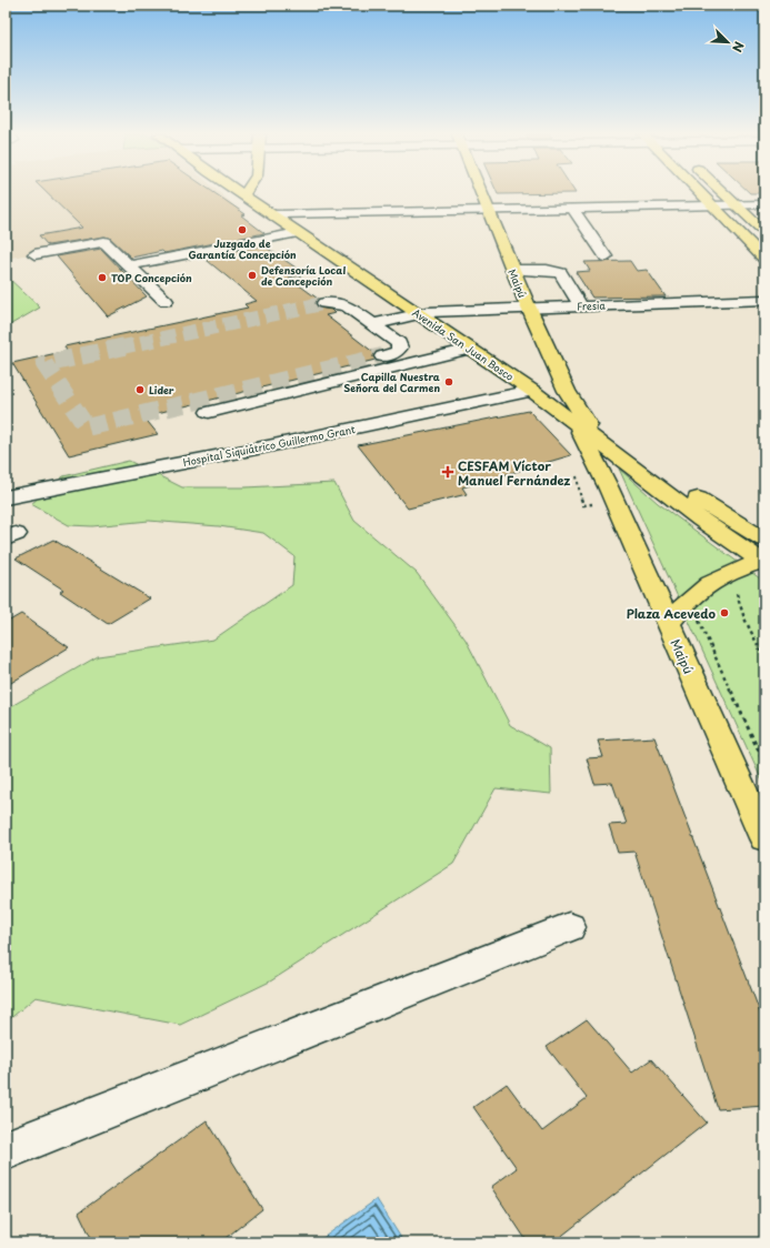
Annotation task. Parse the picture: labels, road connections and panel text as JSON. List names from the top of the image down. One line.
{"streets":{"main road":["Maipú","Avenida San Juan Bosco"],"street":["Fresia","Hospital Siquiátrico Guillermo Grant"]},"crossings":[["Maipú","Fresia"],["Maipú","Avenida San Juan Bosco"],["Fresia","Avenida San Juan Bosco"],["Avenida San Juan Bosco","Hospital Siquiátrico Guillermo Grant"]],"places":{"other":["Juzgado de Garantía Concepción","Defensoría Local de Concepción","TOP Concepción","Capilla Nuestra Señora del Carmen","Lider","Plaza Acevedo"],"health":["CESFAM Víctor Manuel Fernández"]},"north":"bottom right"}
